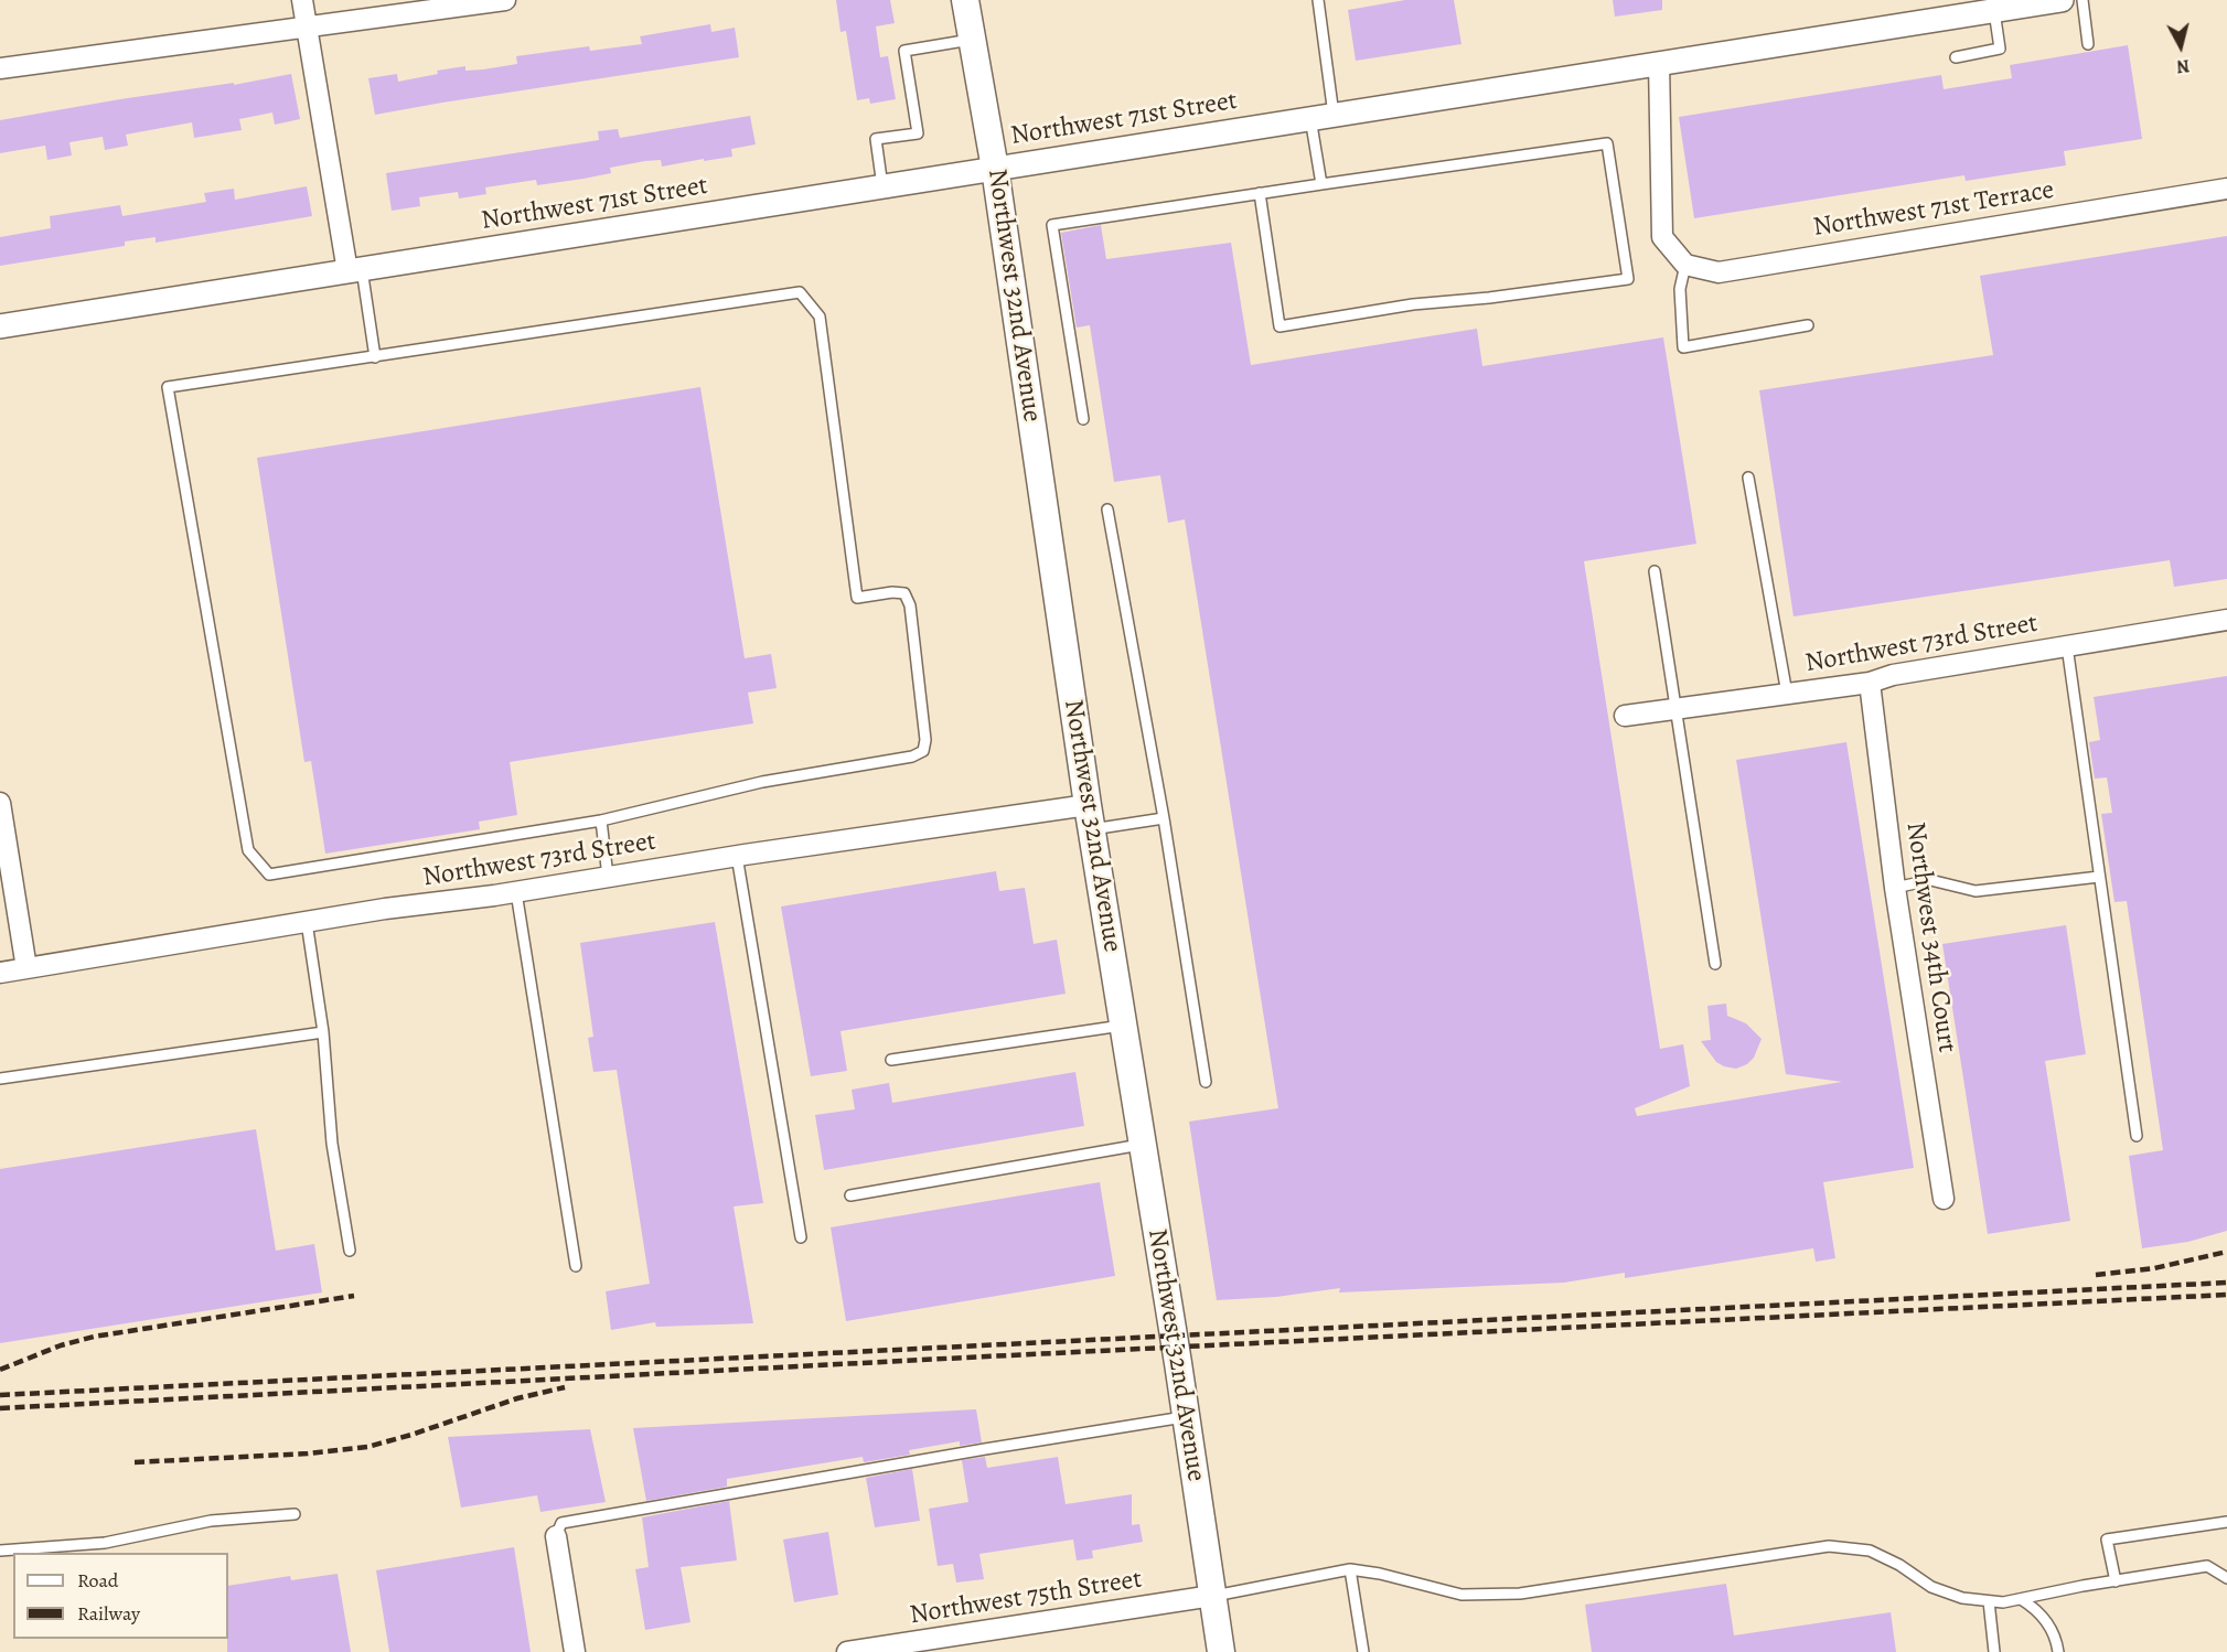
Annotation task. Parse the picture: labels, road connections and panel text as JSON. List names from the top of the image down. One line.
{"streets":{"main road":["Northwest 32nd Avenue"],"street":["Northwest 71st Street","Northwest 71st Terrace","Northwest 73rd Street","Northwest 34th Court","Northwest 75th Street"]},"crossings":[["Northwest 71st Street","Northwest 32nd Avenue"],["Northwest 32nd Avenue","Northwest 73rd Street"],["Northwest 32nd Avenue","Northwest 75th Street"],["Northwest 73rd Street","Northwest 34th Court"]],"legend":["Road","Railway"],"north":"bottom"}
